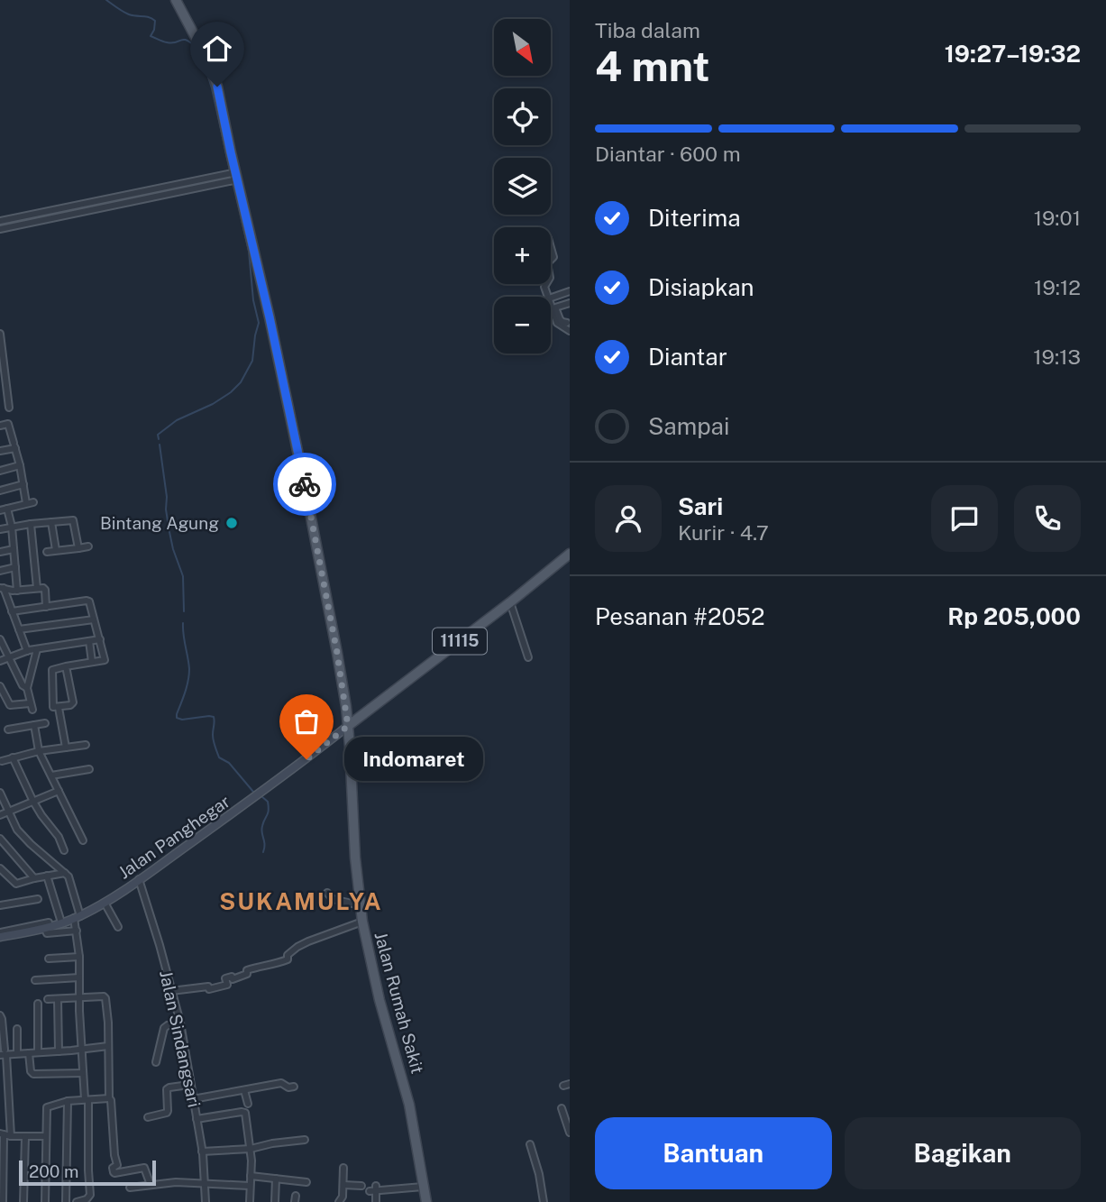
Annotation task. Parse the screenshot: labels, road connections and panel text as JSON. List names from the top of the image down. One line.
{"streets":{"main road":["11115","Jalan Rumah Sakit"],"street":["Jalan Panghegar","Jalan Sindangsari"]},"crossings":[["11115","Jalan Panghegar"],["11115","Jalan Rumah Sakit"],["Jalan Panghegar","Jalan Rumah Sakit"],["Jalan Panghegar","Jalan Sindangsari"]],"districts":["SUKAMULYA"],"places":["Bintang Agung","Indomaret"],"scale_bar":"200 m","north":"bottom right","page":{"heading":["4 mnt","Tiba dalam","19:27–19:32"],"panel":["Sari","Kurir · 4.7","Pesanan #2052","Rp 205,000"],"map_buttons":["+","−"],"bar":"Diantar · 600 m","list":[["Diterima","19:01"],["Disiapkan","19:12"],["Diantar","19:13"],"Sampai"],"bubble":"Indomaret","buttons":["Bantuan","Bagikan"],"scale":"200 m"}}
